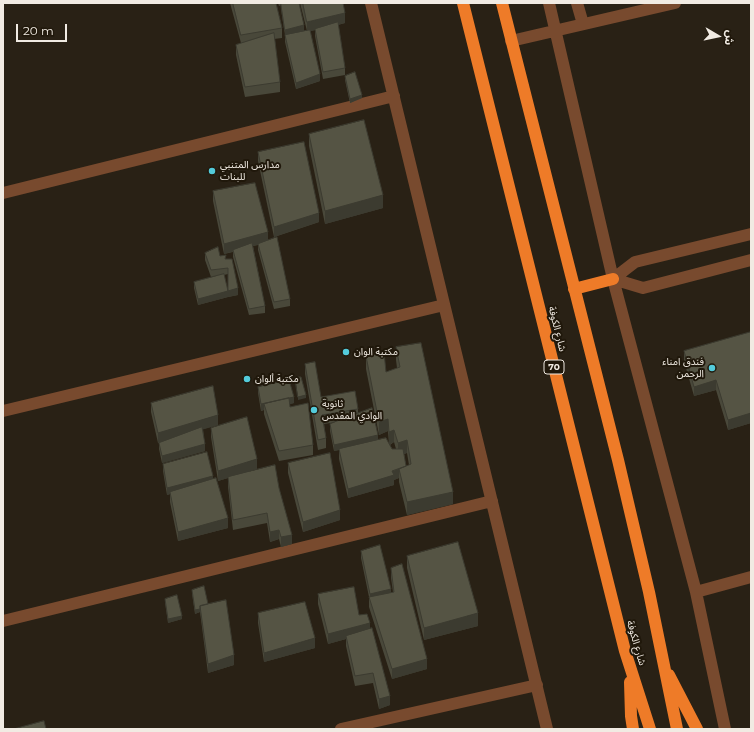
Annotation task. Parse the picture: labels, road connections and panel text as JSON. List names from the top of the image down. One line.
{"streets":{"highway":["شارع الكوفة","70"]},"places":["مدارس المتنبي للبنات","مكتبة الوان","فندق امناء الرحمن","مكتبة ألوان","ثانوية الوادي المقدس"],"scale_bar":"20 m","north":"right"}
